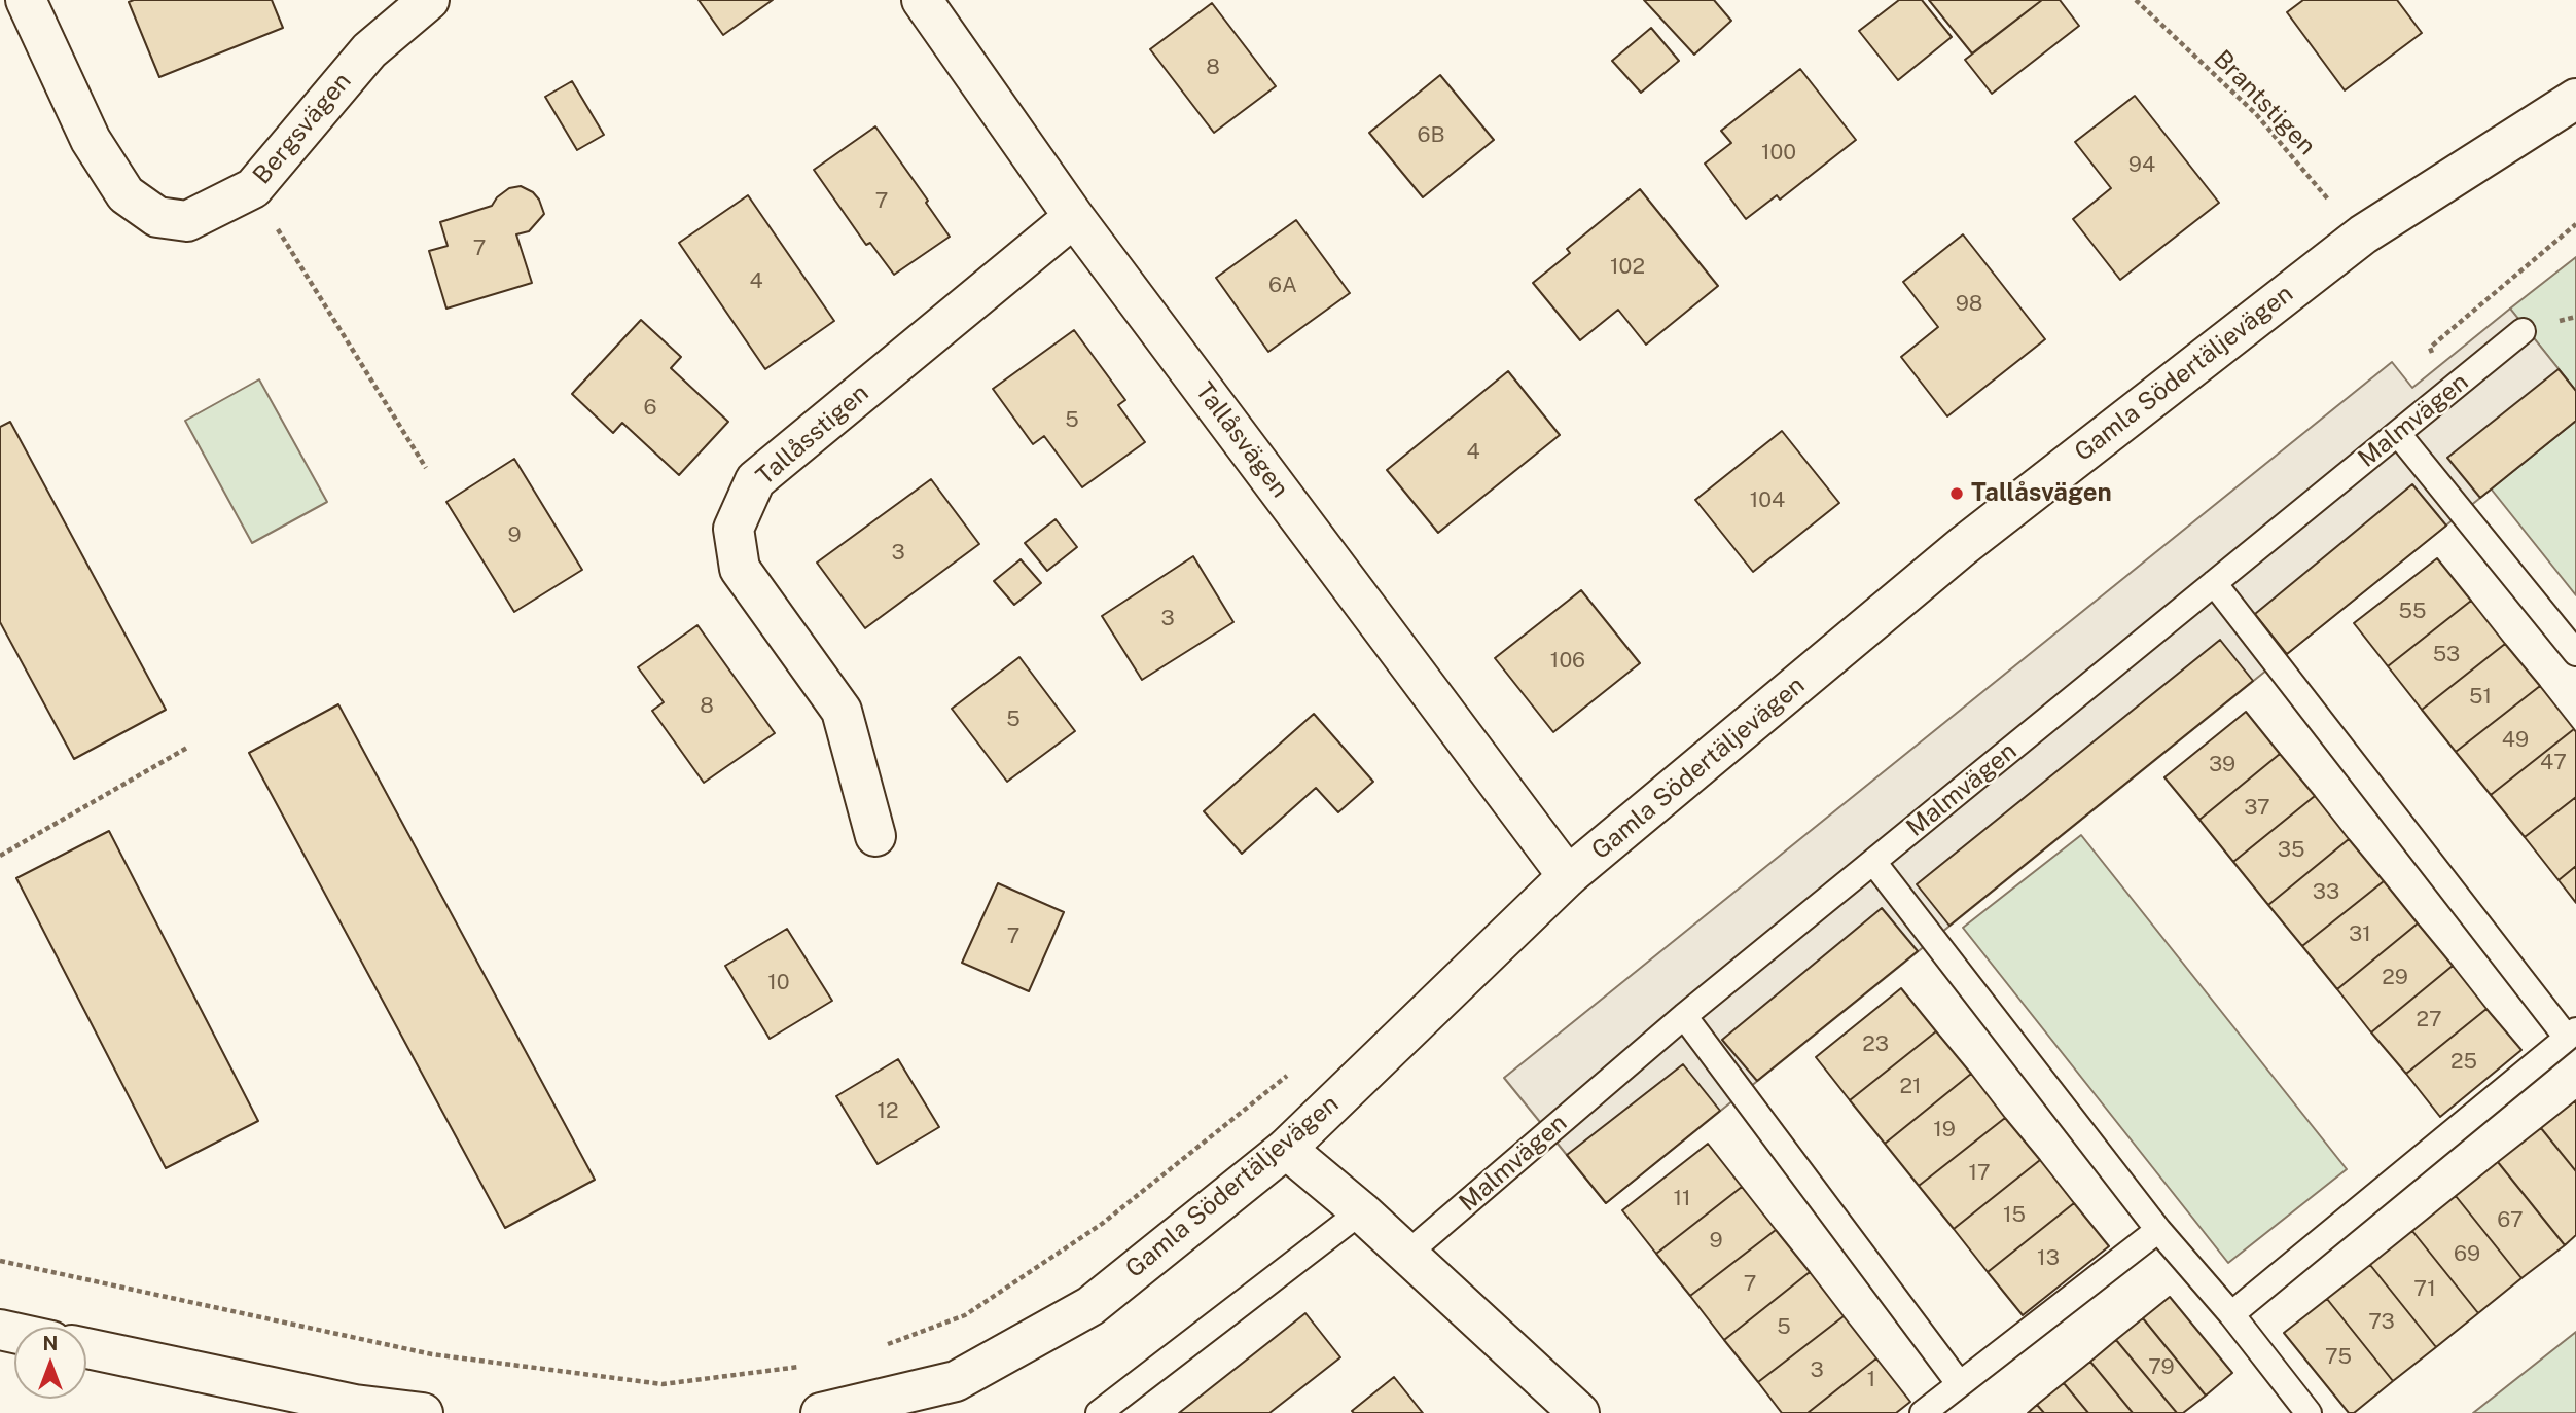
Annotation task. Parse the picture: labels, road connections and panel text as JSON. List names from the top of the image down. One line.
{"streets":{"street":["Bergsvägen","Gamla Södertäljevägen","Tallåsstigen","Tallåsvägen"],"lane":["Malmvägen"],"path":["Brantstigen"]},"crossings":[["Brantstigen","Gamla Södertäljevägen"],["Gamla Södertäljevägen","Tallåsvägen"],["Tallåsstigen","Tallåsvägen"]],"places":["Tallåsvägen"],"house_numbers":["8","6B","100","94","7","7","102","4","6A","98","6","5","4","104","9","3","55","3","53","106","51","8","5","49","47","39","37","35","33","31","7","29","10","27","23","25","21","12","19","17","11","15","67","9","69","13","7","71","73","5","75","79","3","1"],"north":"top"}
